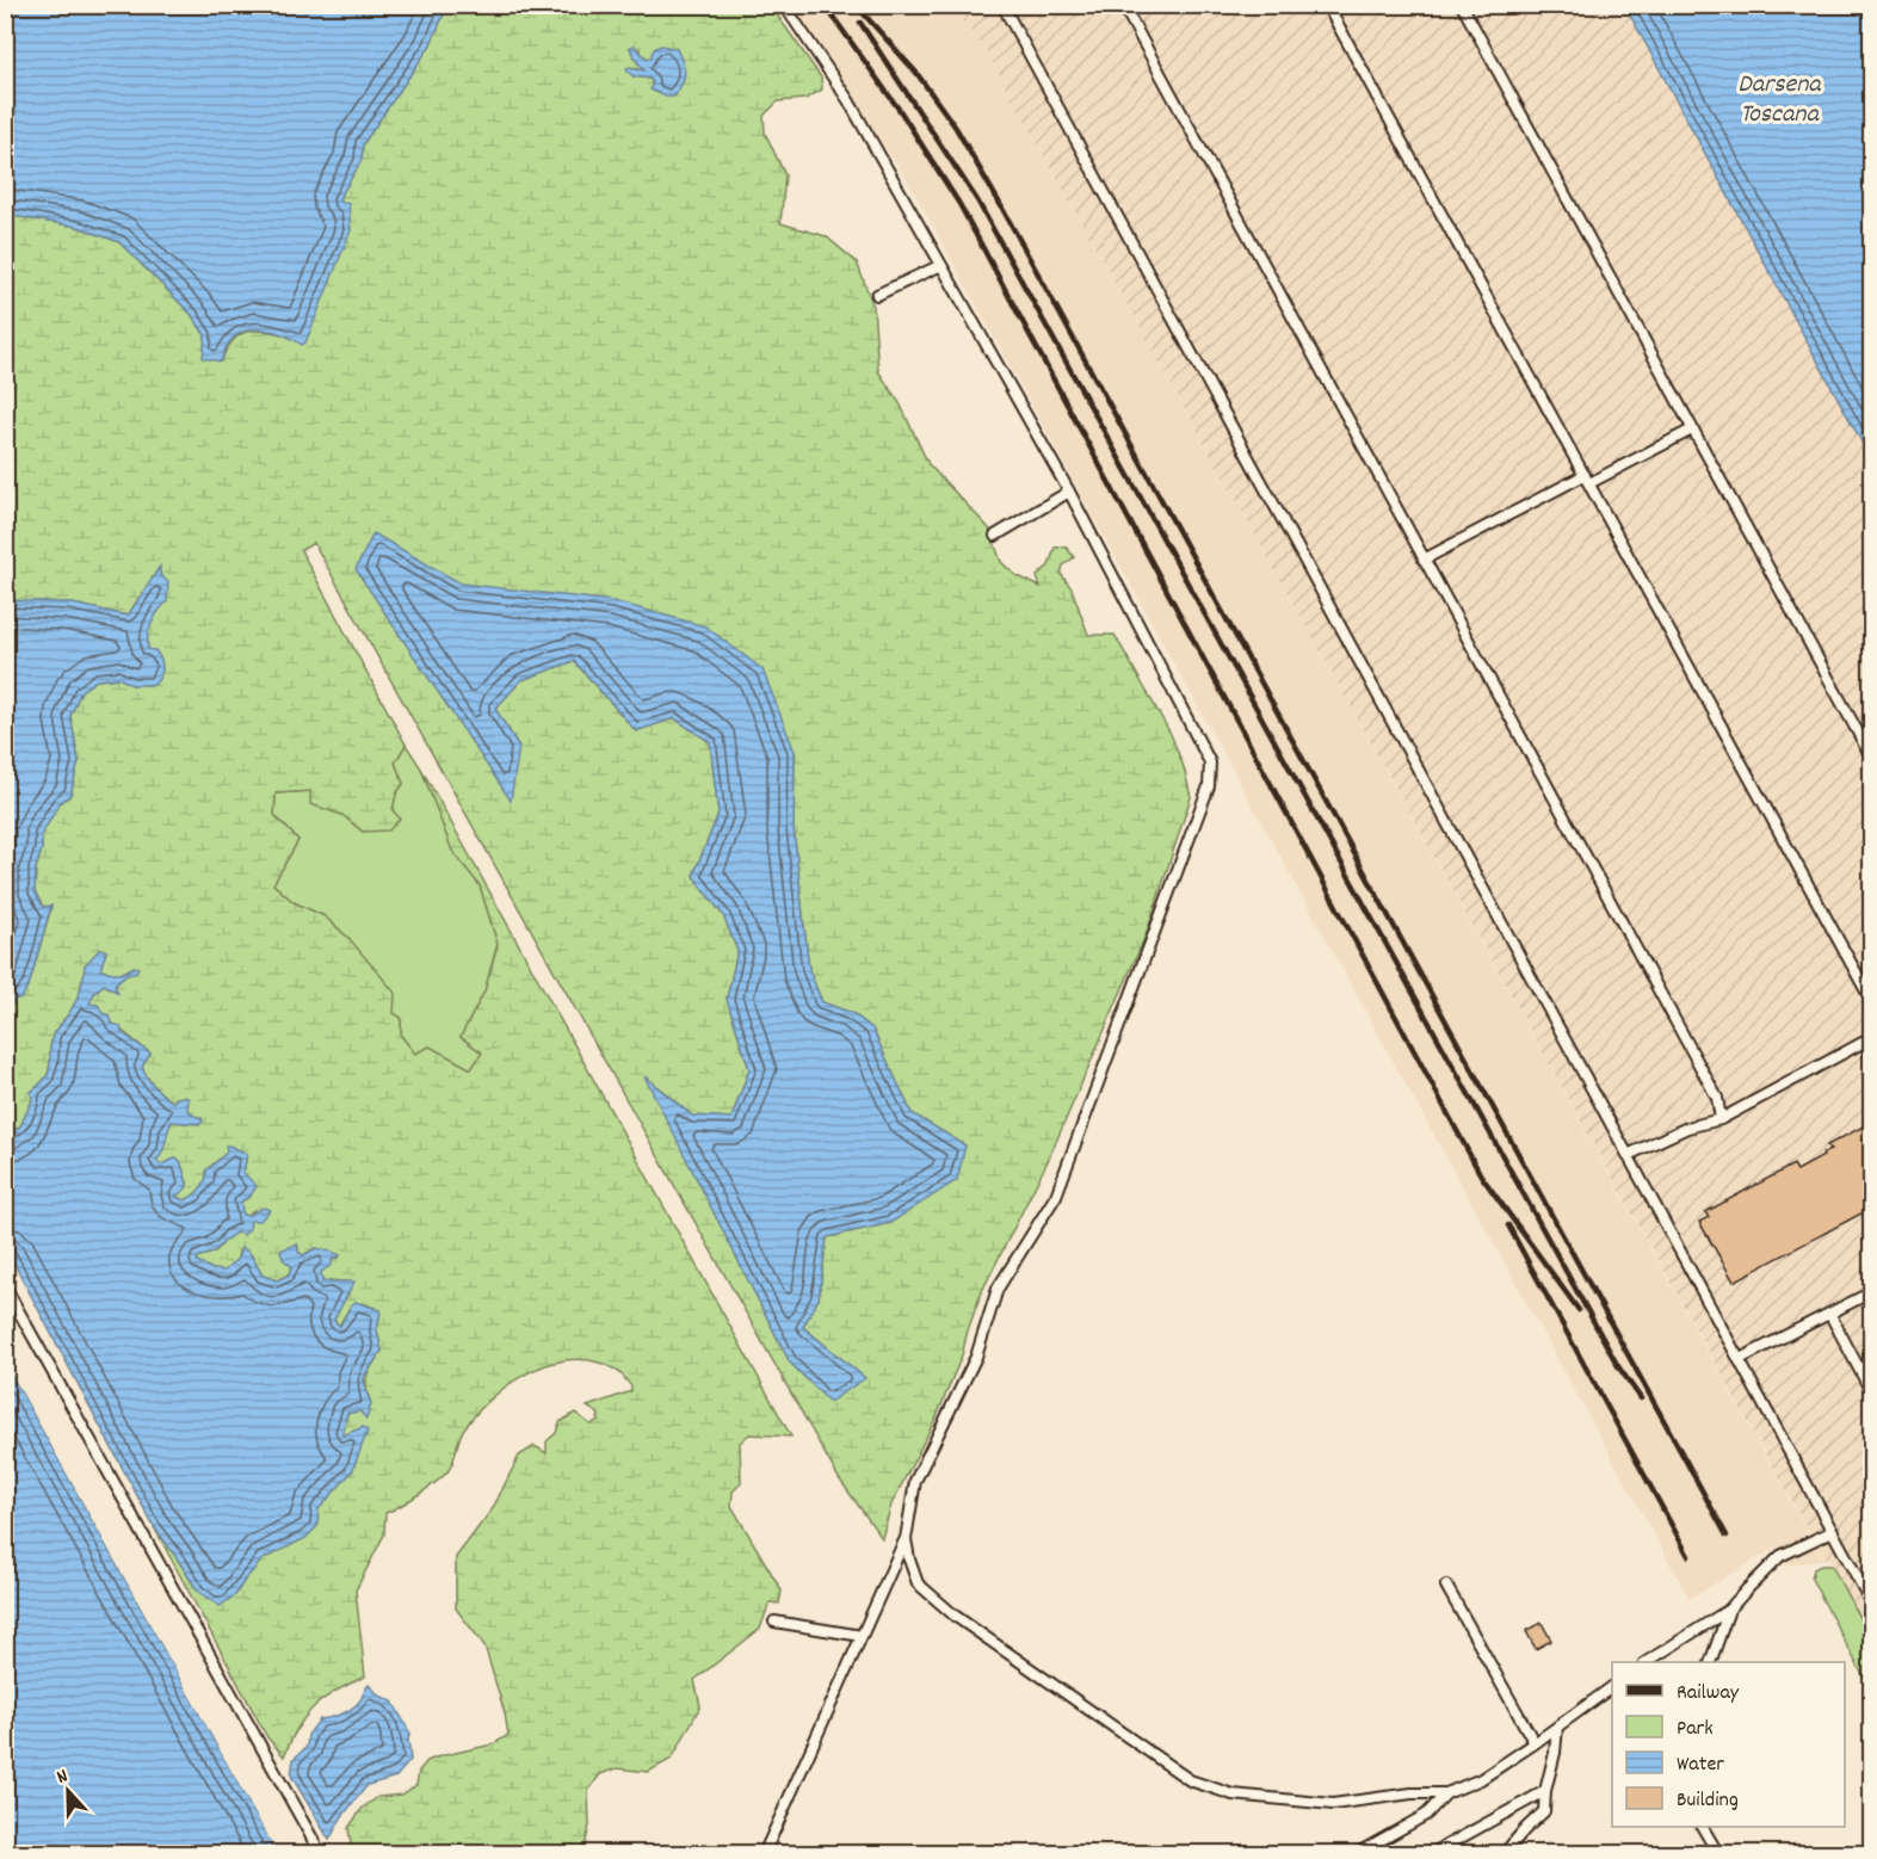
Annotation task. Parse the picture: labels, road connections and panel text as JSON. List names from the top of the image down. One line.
{"water":["Darsena Toscana"],"legend":["Railway","Park","Water","Building"],"north":"top"}
